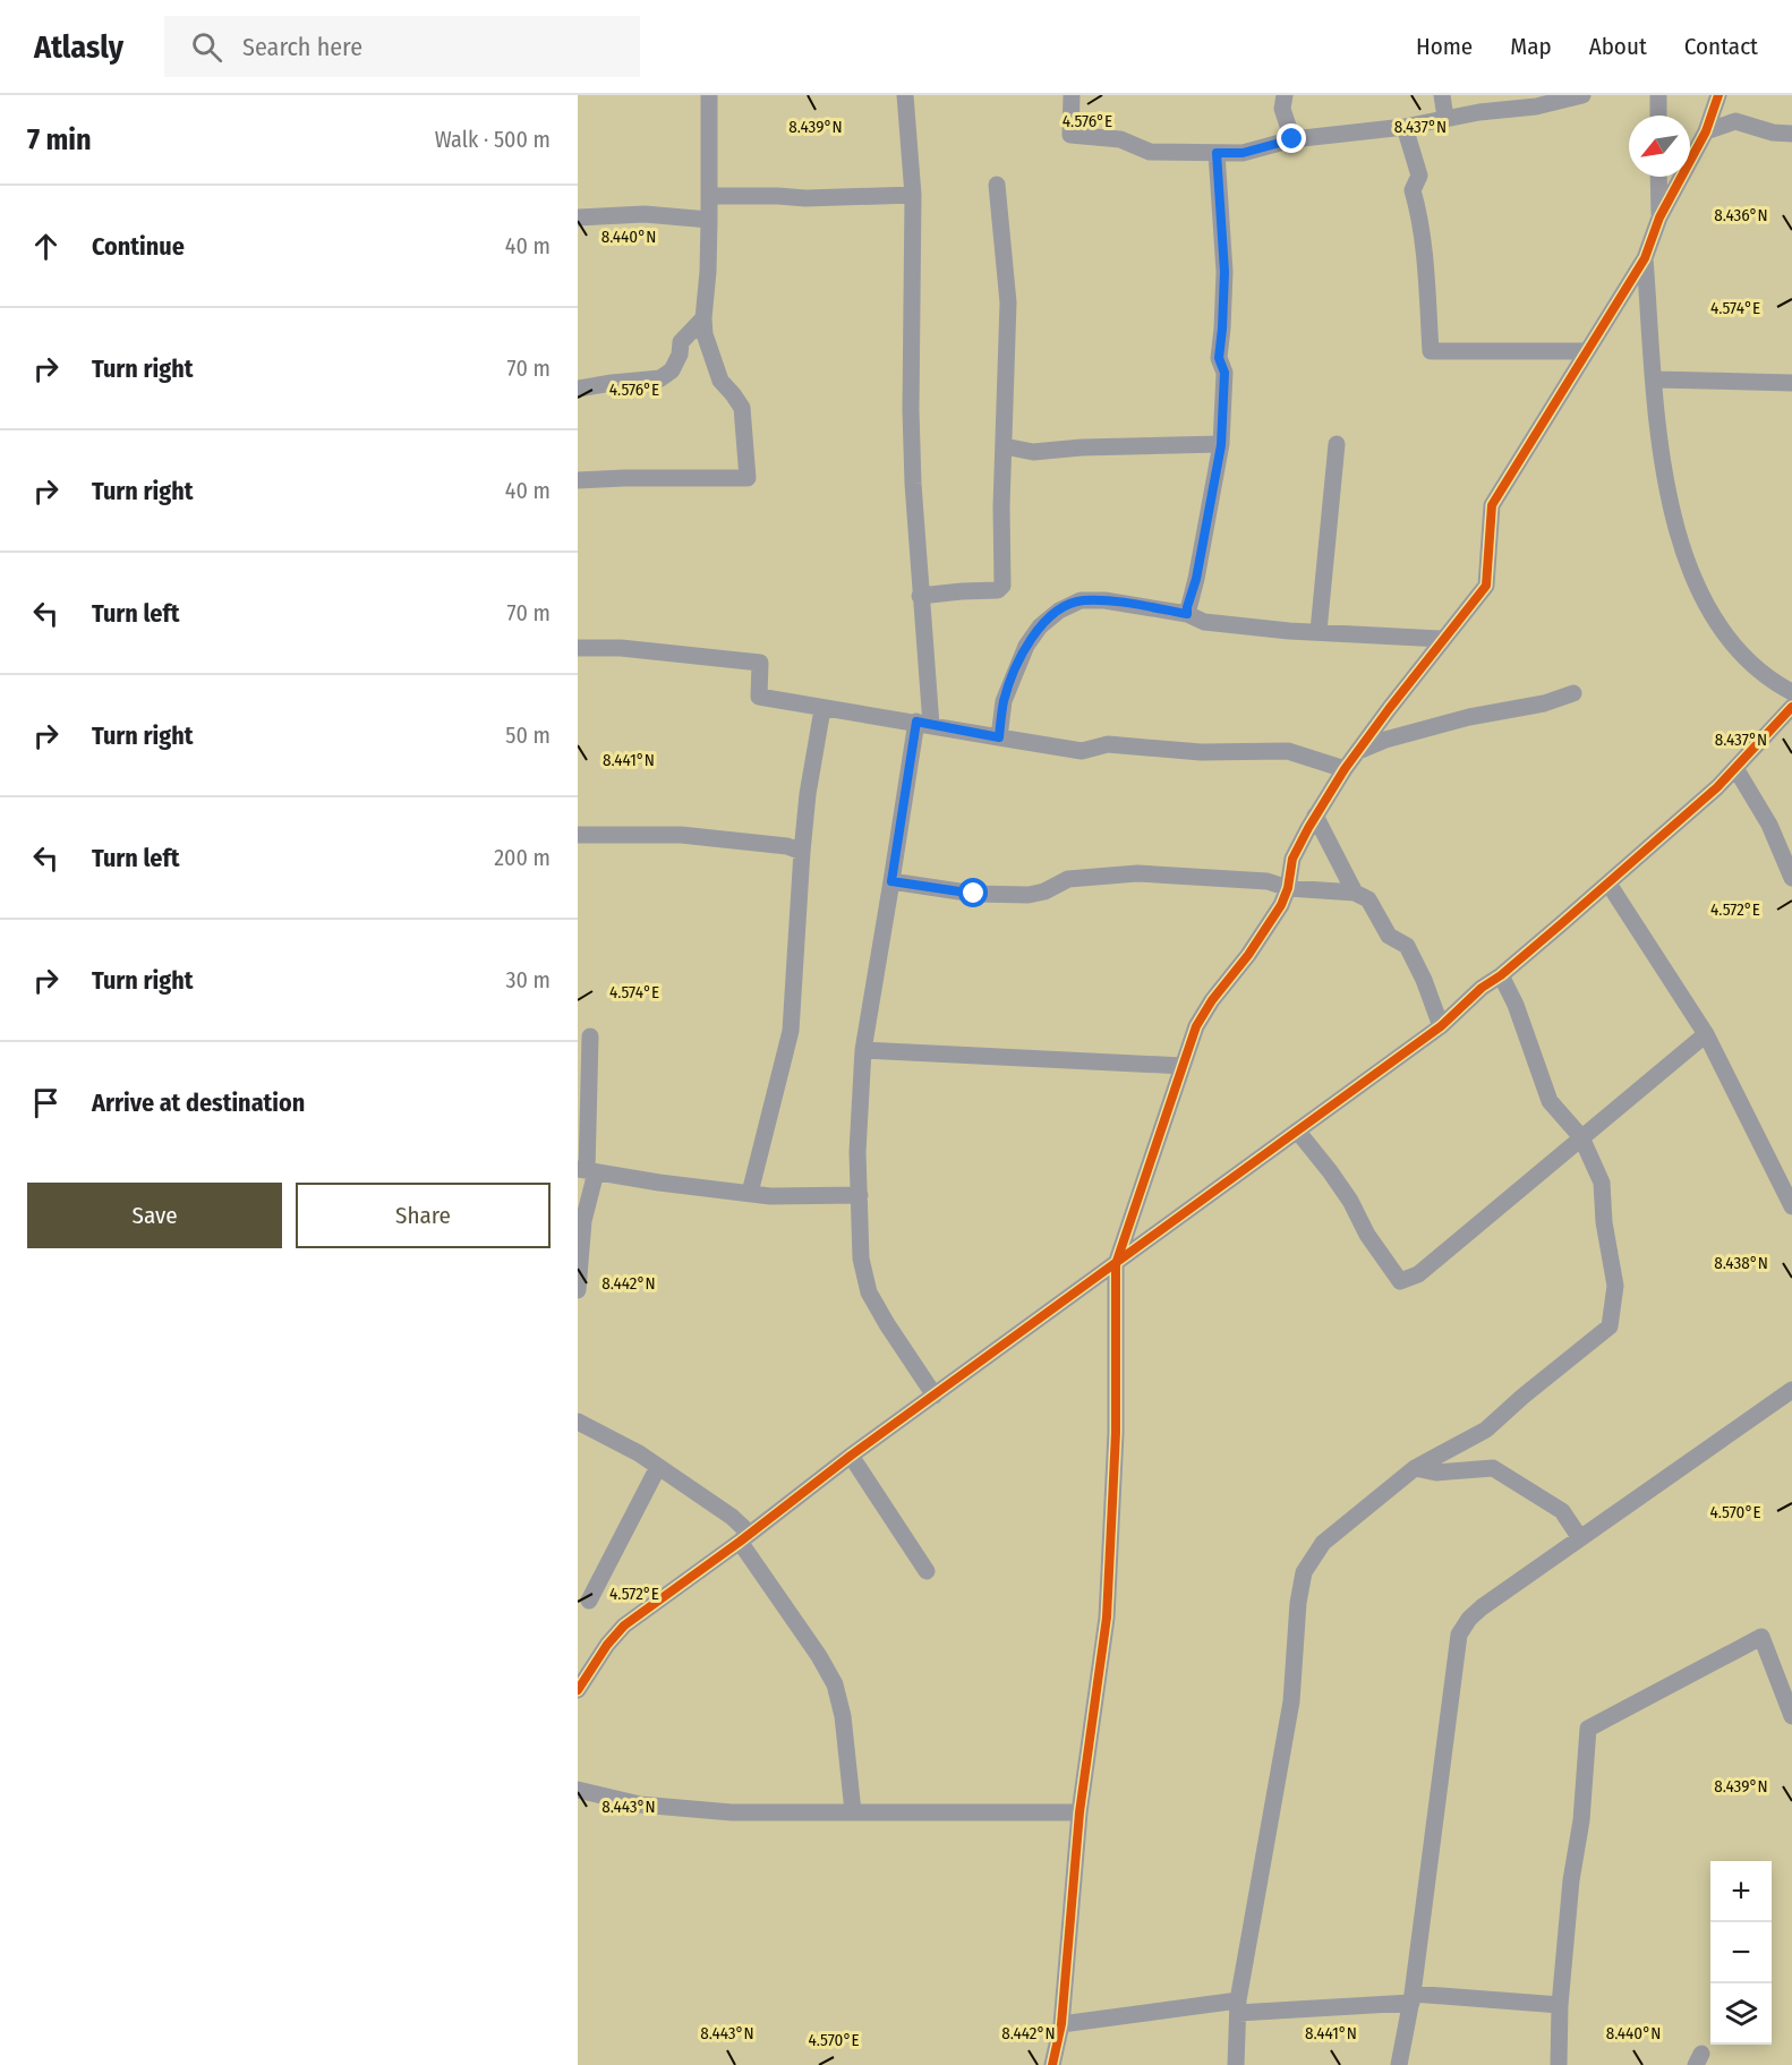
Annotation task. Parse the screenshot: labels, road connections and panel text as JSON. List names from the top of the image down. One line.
{"north":"bottom left","page":{"header":"Atlasly","search":"Search here","nav":["Home","Map","About","Contact"],"heading":["7 min","Walk · 500 m"],"list":[["Continue","40 m"],["Turn right","70 m"],["Turn right","40 m"],["Turn left","70 m"],["Turn right","50 m"],["Turn left","200 m"],["Turn right","30 m"],"Arrive at destination"],"buttons":["Save","Share"],"map_buttons":["+","−"]},"coordinates":["4.576°E","8.439°N","8.437°N","8.436°N","8.440°N","4.574°E","8.441°N","4.572°E","8.438°N","8.442°N","4.570°E","8.443°N"]}
